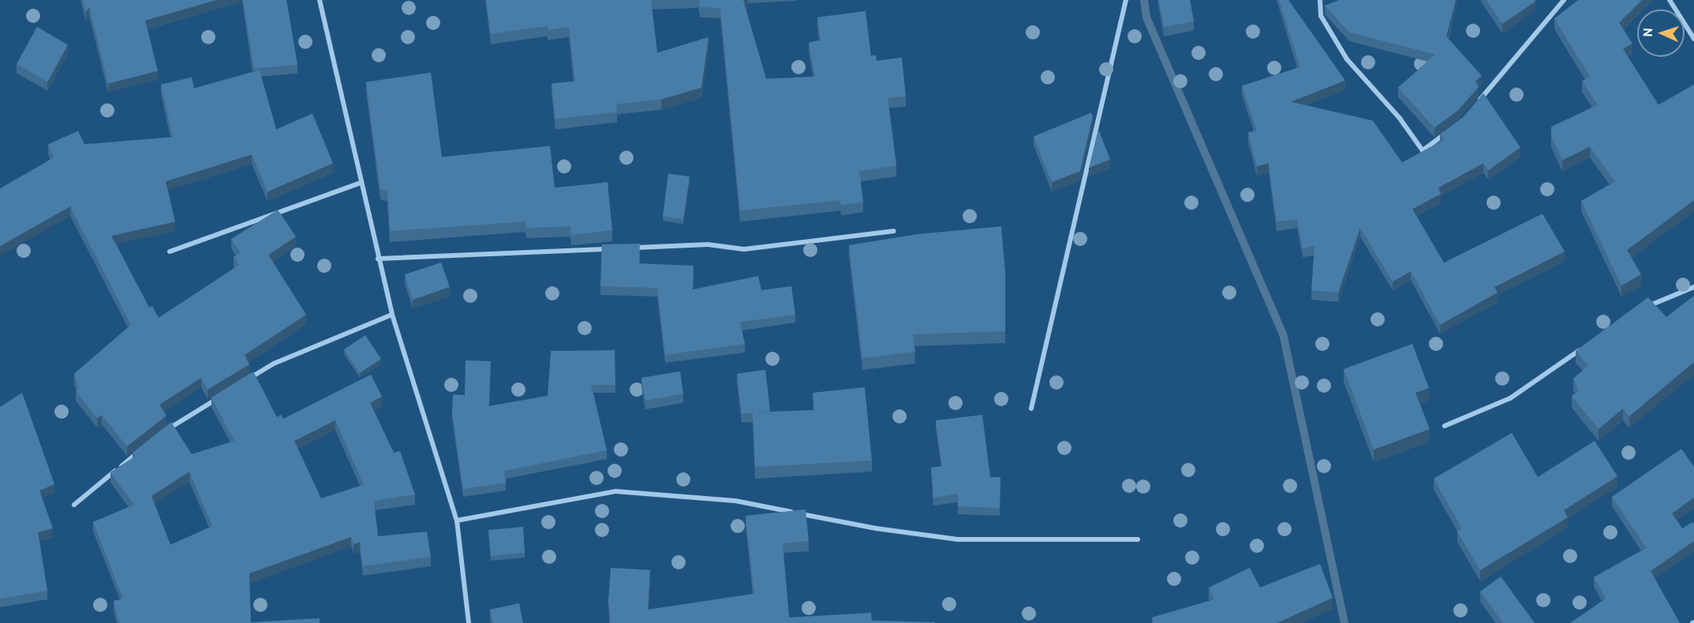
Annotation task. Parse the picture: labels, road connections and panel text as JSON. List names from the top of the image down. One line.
{"north":"left"}
